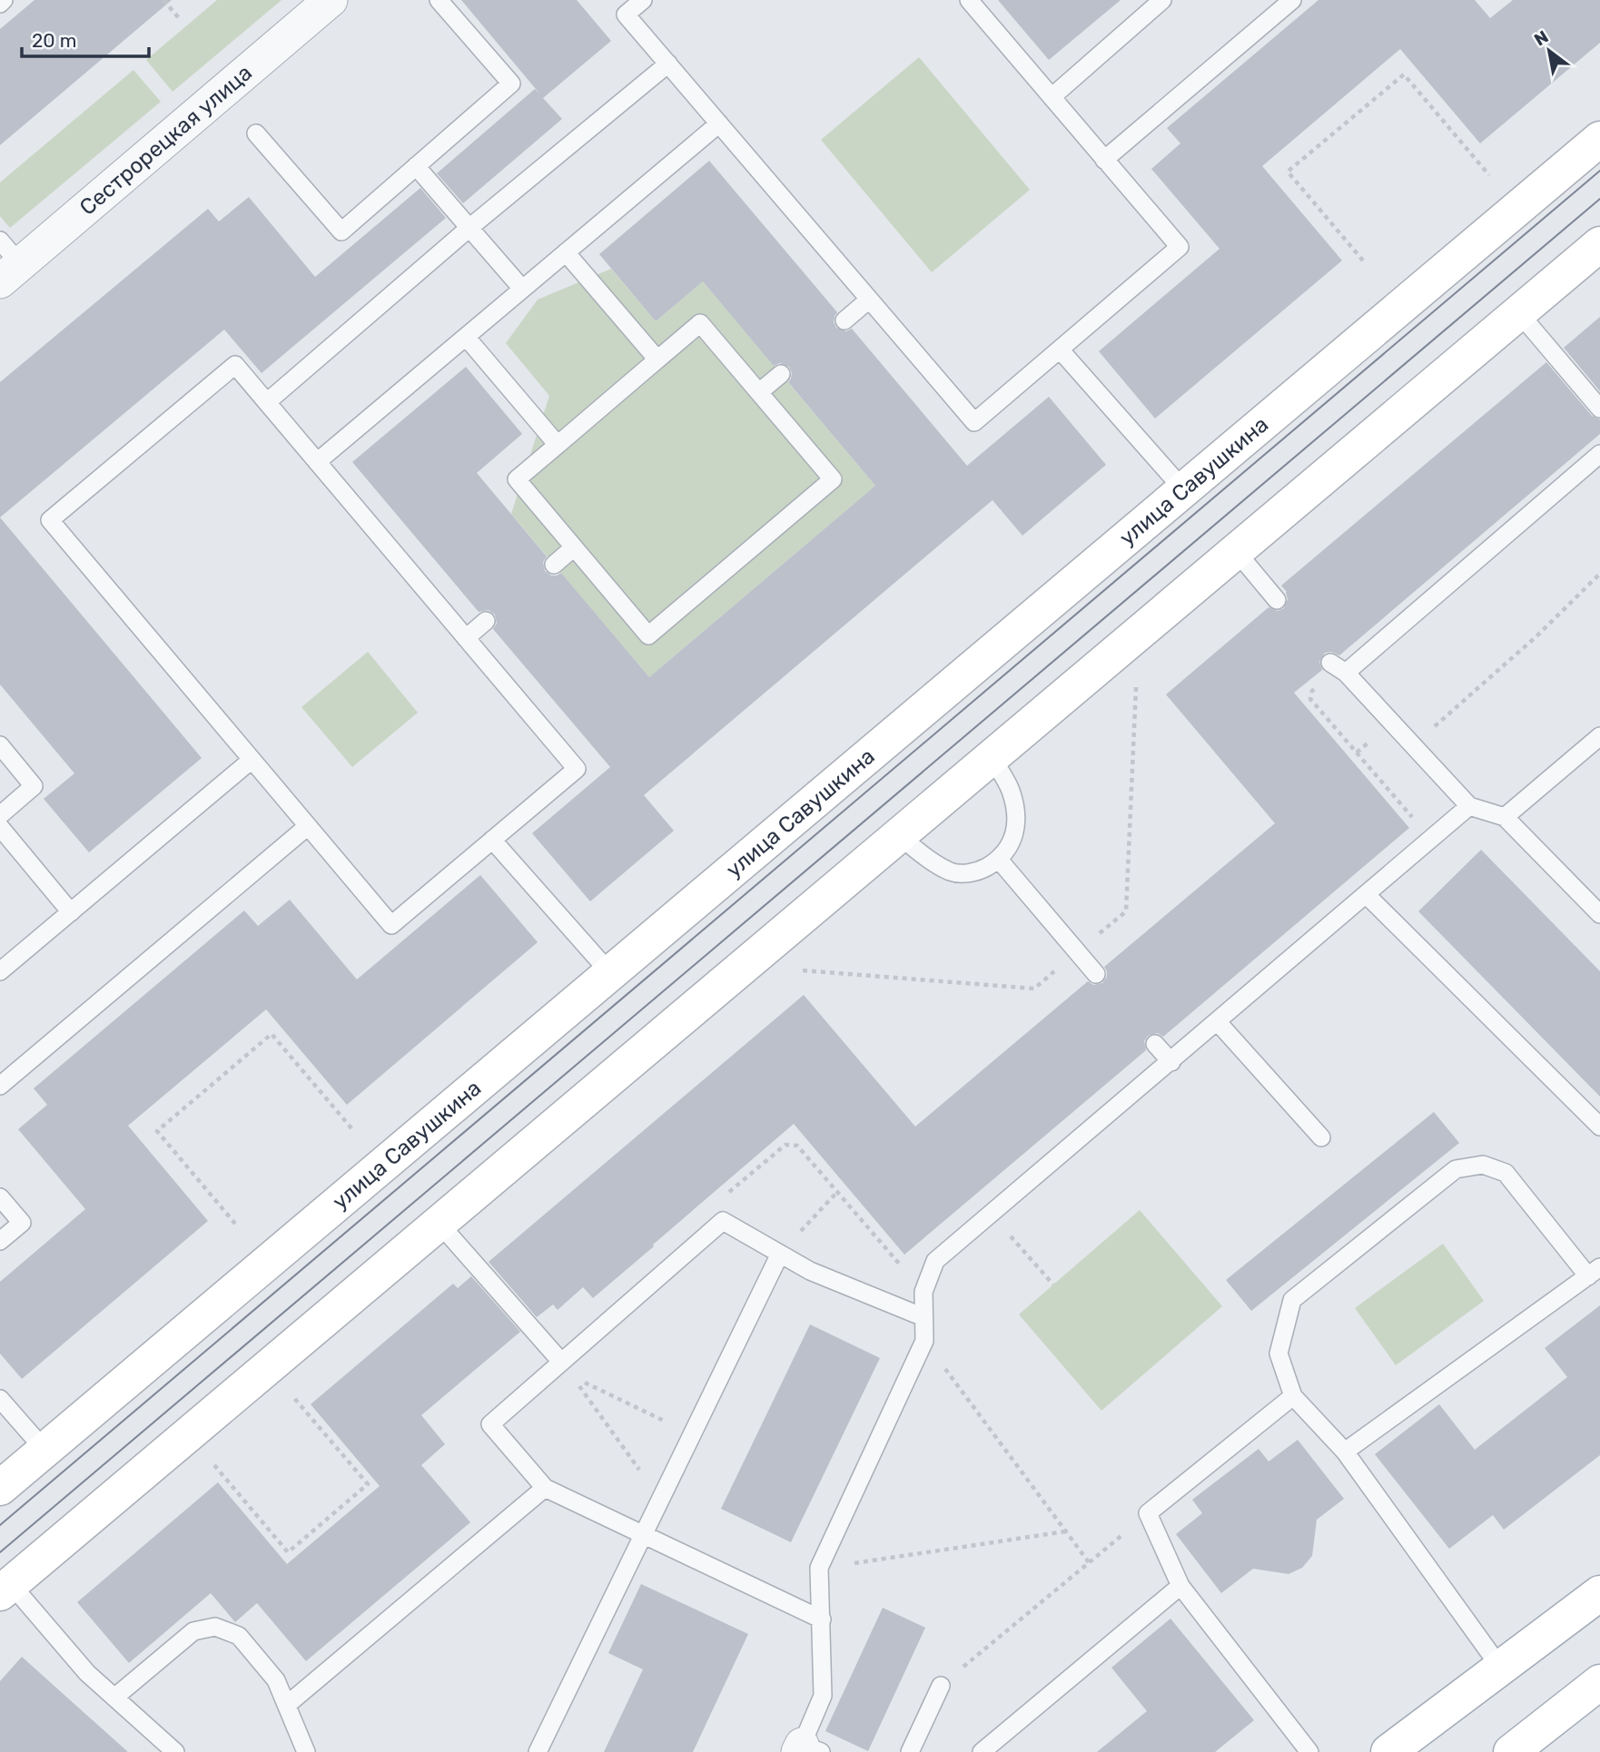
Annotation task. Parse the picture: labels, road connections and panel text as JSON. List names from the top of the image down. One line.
{"streets":{"main road":["улица Савушкина"],"street":["Сестрорецкая улица"]},"scale_bar":"20 m","north":"top left"}
